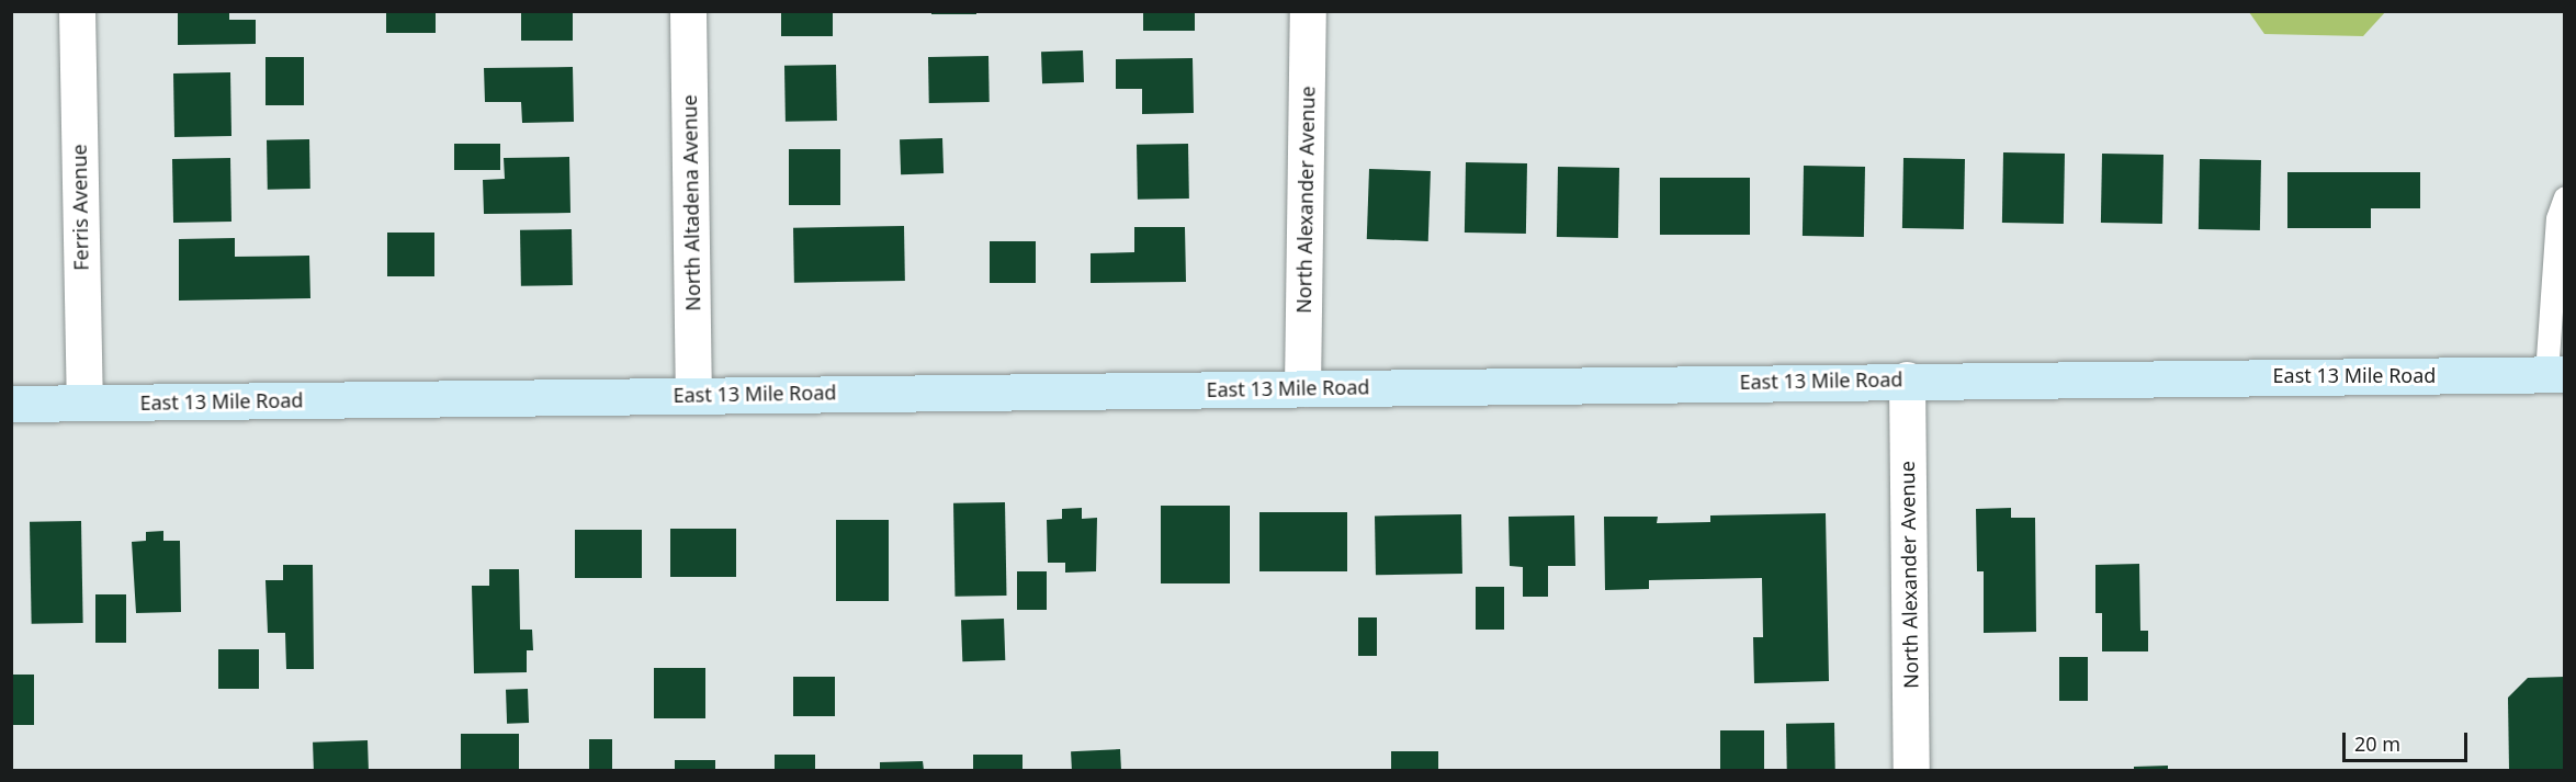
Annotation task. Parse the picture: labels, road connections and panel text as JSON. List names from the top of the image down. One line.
{"streets":{"main road":["East 13 Mile Road"],"street":["North Alexander Avenue","North Altadena Avenue","Ferris Avenue"]},"crossings":[["North Alexander Avenue","East 13 Mile Road"],["North Altadena Avenue","East 13 Mile Road"],["Ferris Avenue","East 13 Mile Road"]],"scale_bar":"20 m"}
